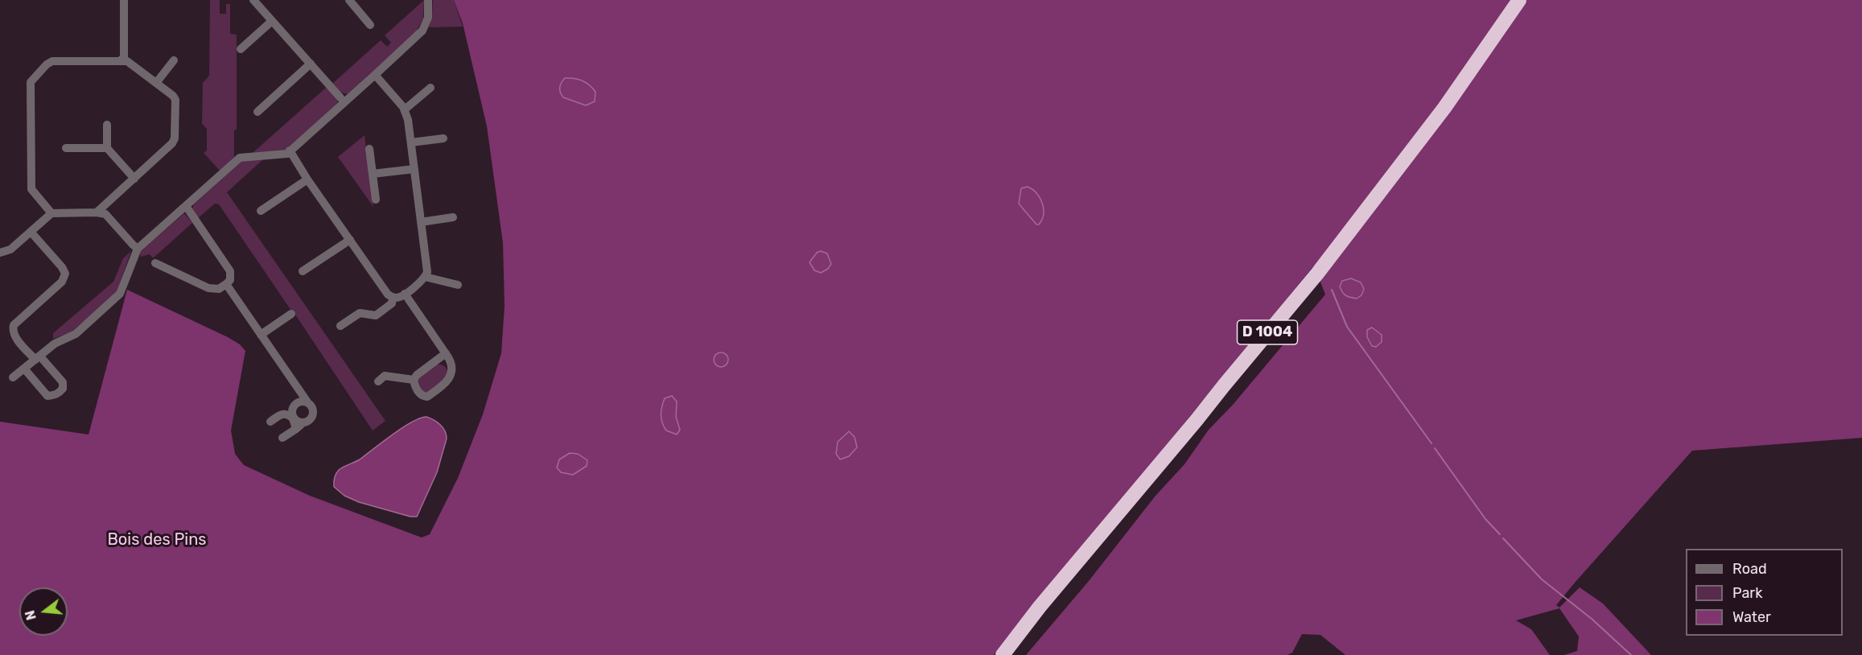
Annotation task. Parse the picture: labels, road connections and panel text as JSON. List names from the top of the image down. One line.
{"streets":{"highway":["D 1004"]},"parks":["Bois des Pins"],"legend":["Road","Park","Water"],"north":"left"}
